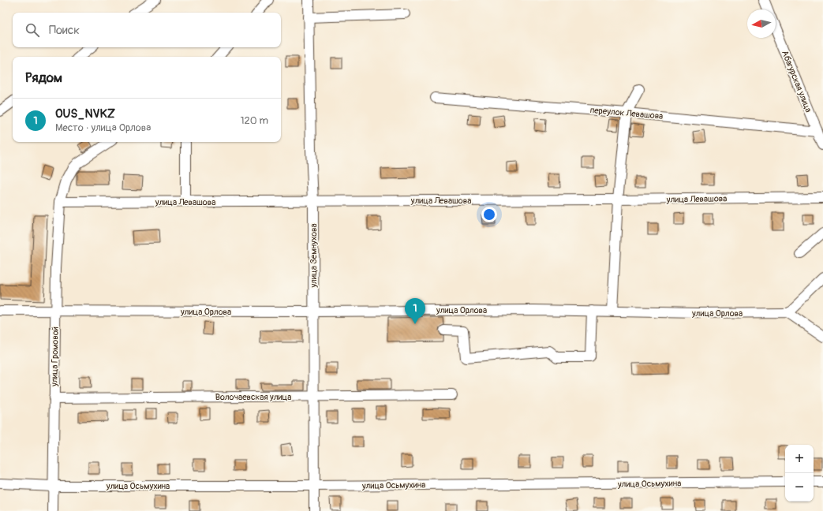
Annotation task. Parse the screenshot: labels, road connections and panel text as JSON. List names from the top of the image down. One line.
{"streets":{"street":["Абагурская улица","переулок Левашова","улица Левашова","улица Земнухова","улица Орлова","улица Громовой","Волочаевская улица","улица Осьмухина"]},"crossings":[["Абагурская улица","переулок Левашова"],["улица Левашова","улица Земнухова"],["улица Левашова","улица Громовой"],["улица Земнухова","улица Орлова"],["улица Земнухова","Волочаевская улица"],["улица Земнухова","улица Осьмухина"],["улица Орлова","улица Громовой"],["улица Громовой","Волочаевская улица"],["улица Громовой","улица Осьмухина"]],"north":"left","page":{"search":"Поиск","heading":"Рядом","list":[{"mark":"1","name":"OUS_NVKZ","note":"Место · улица Орлова","value":"120 m"}],"pins":"1","map_buttons":["+","−"]}}
